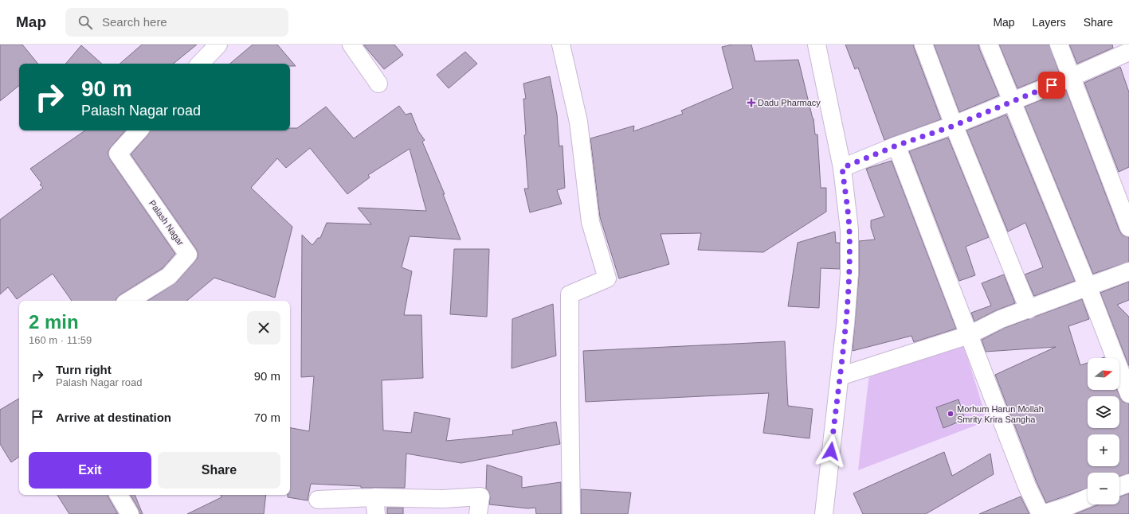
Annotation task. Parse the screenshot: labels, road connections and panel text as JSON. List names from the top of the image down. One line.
{"streets":{"street":["Palash Nagar"]},"places":{"health":["Dadu Pharmacy"],"other":["Morhum Harun Mollah Smrity Krira Sangha"]},"north":"right","page":{"header":"Map","search":"Search here","nav":["Map","Layers","Share"],"turn":["90 m","Palash Nagar road"],"heading":["2 min","160 m · 11:59"],"list":[{"name":"Turn right","note":"Palash Nagar road","value":"90 m"},{"name":"Arrive at destination","value":"70 m"}],"map_buttons":["+","−"],"buttons":["Exit","Share"]}}
